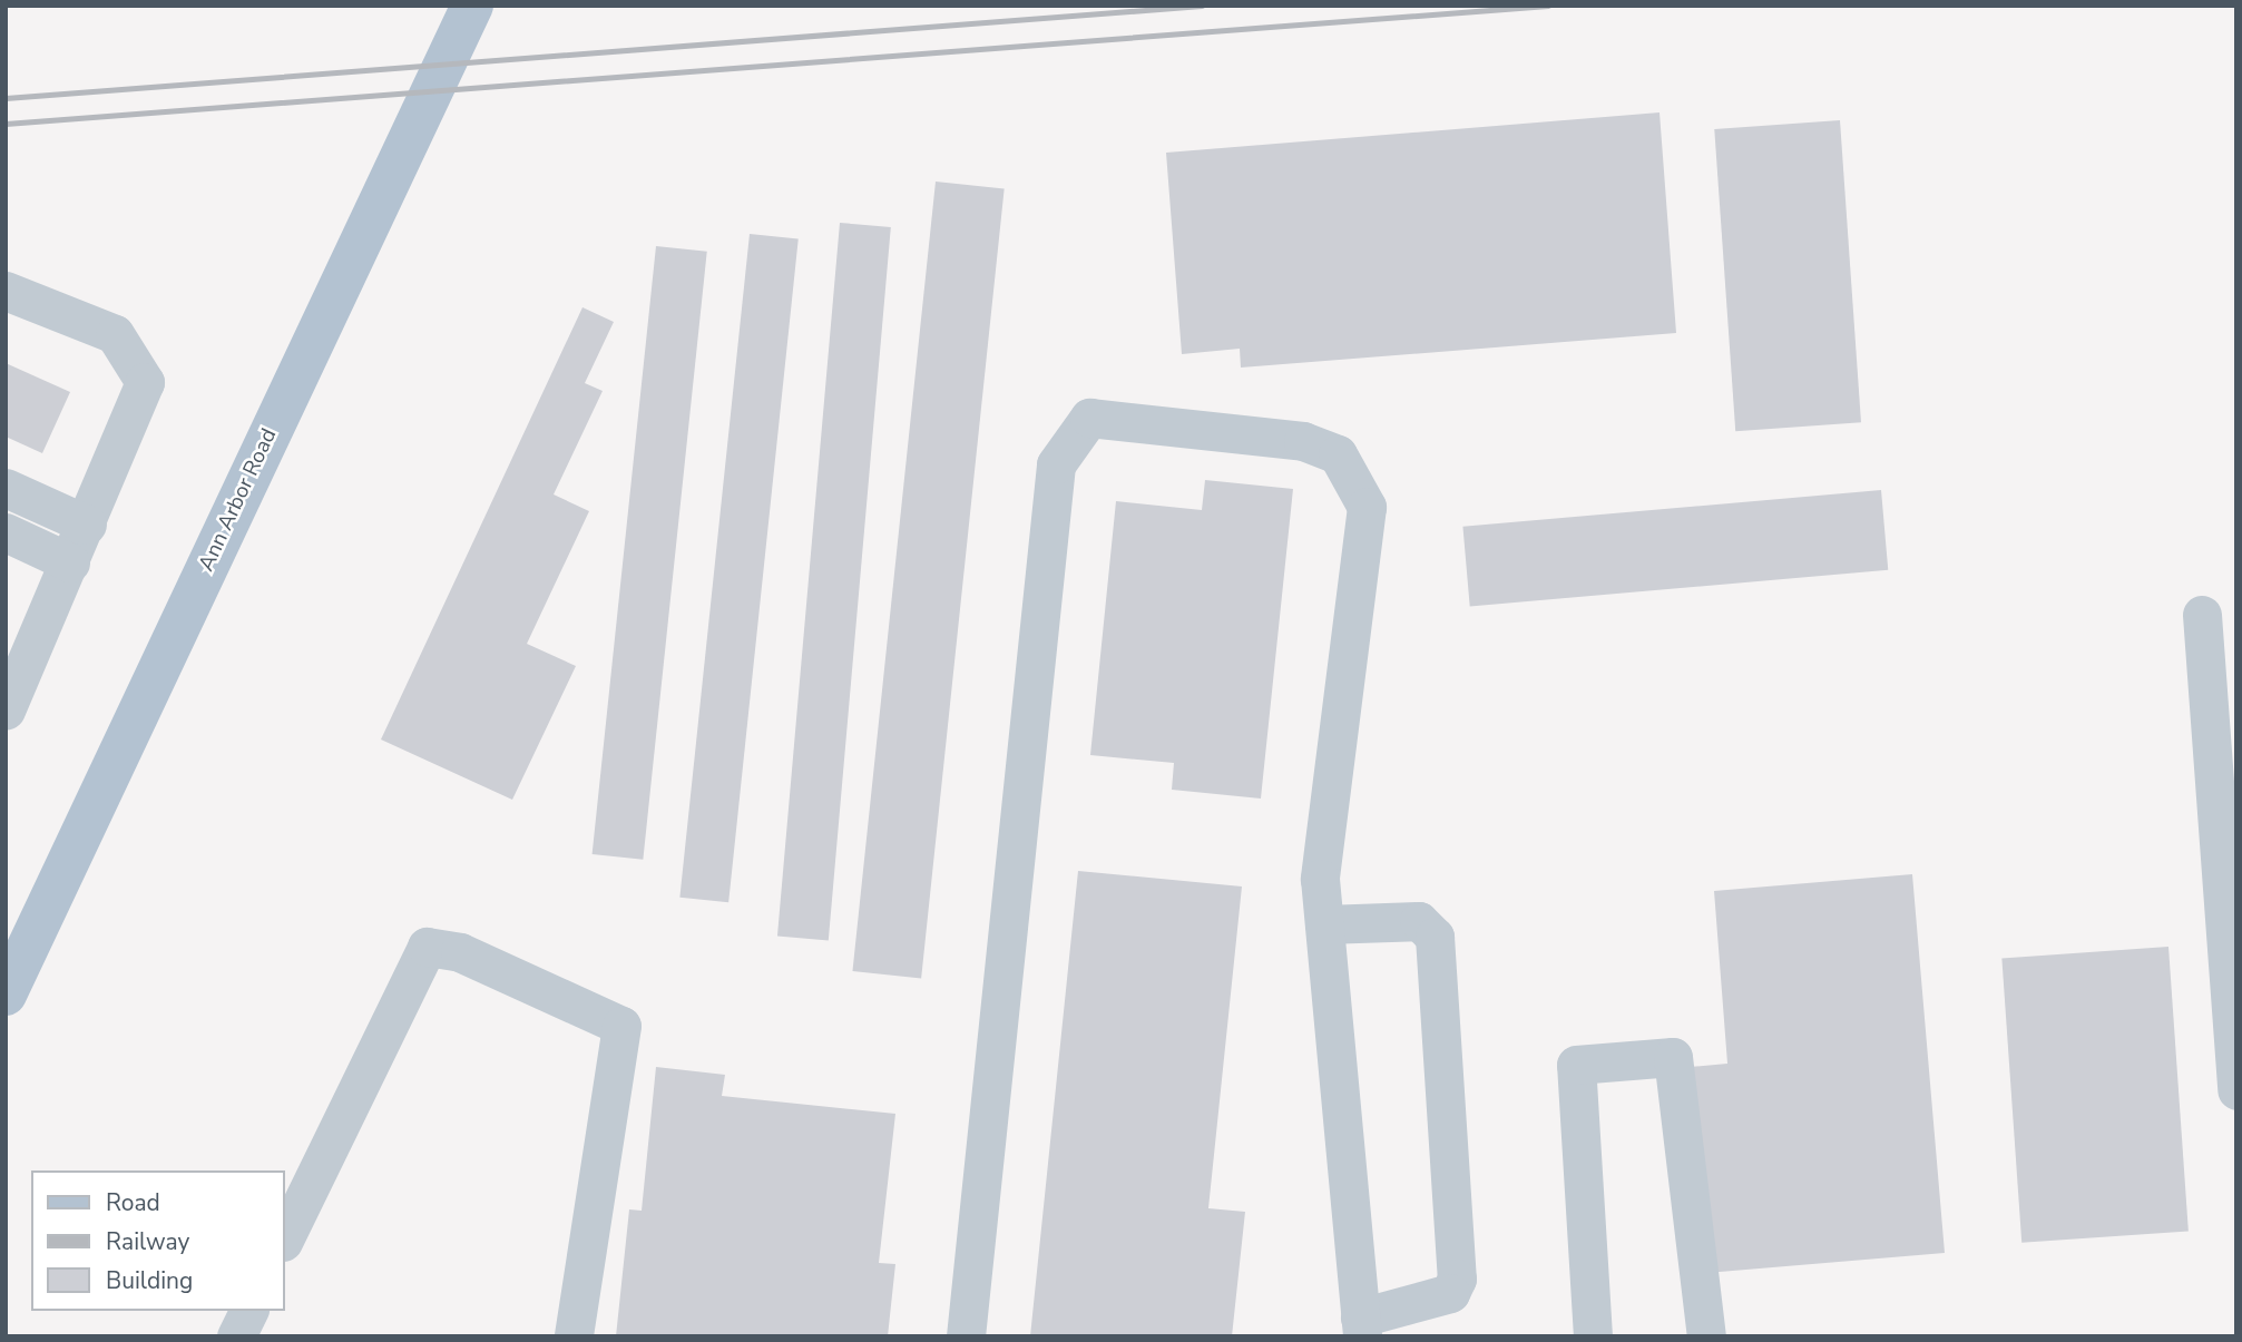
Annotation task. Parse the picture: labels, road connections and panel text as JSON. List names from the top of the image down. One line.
{"streets":{"main road":["Ann Arbor Road"]},"legend":["Road","Railway","Building"]}
